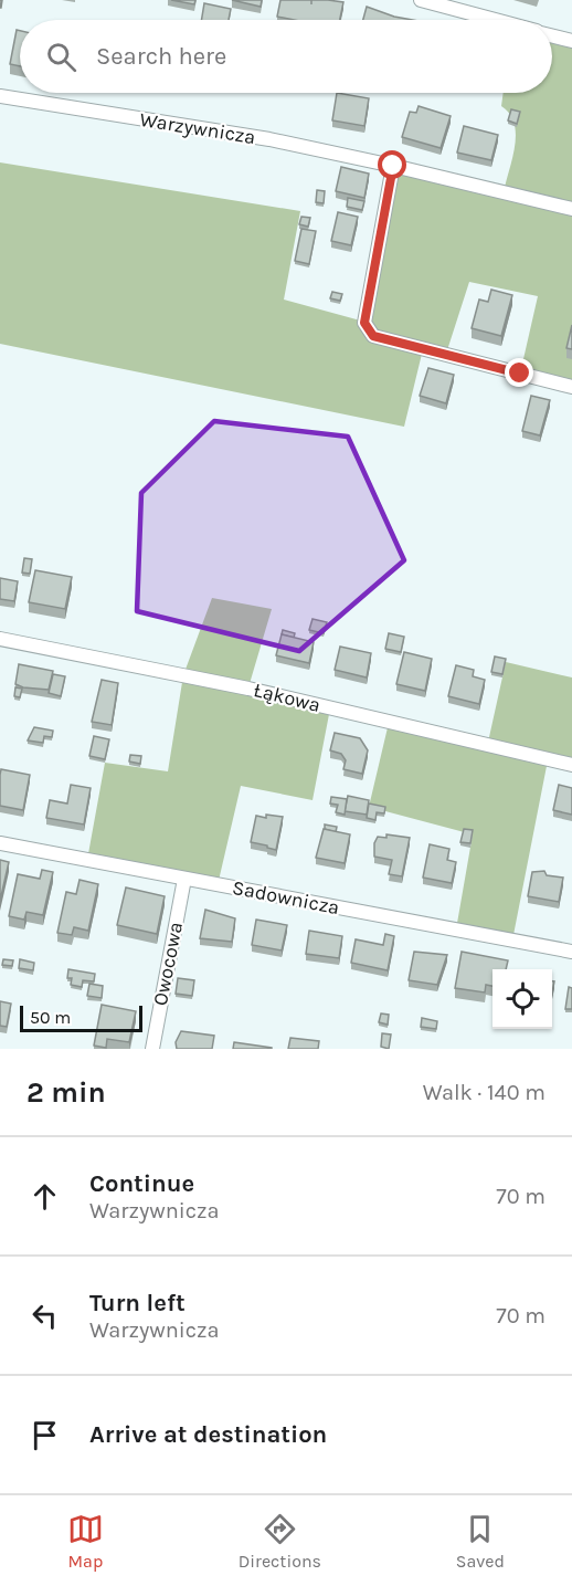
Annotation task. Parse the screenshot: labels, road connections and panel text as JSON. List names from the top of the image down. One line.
{"streets":{"street":["Warzywnicza","Łąkowa","Sadownicza","Owocowa"]},"crossings":[["Sadownicza","Owocowa"]],"scale_bar":"50 m","page":{"search":"Search here","scale":"50 m","heading":["2 min","Walk · 140 m"],"list":[["Continue","Warzywnicza","70 m"],["Turn left","Warzywnicza","70 m"],"Arrive at destination"],"nav":["Map","Directions","Saved"]}}
